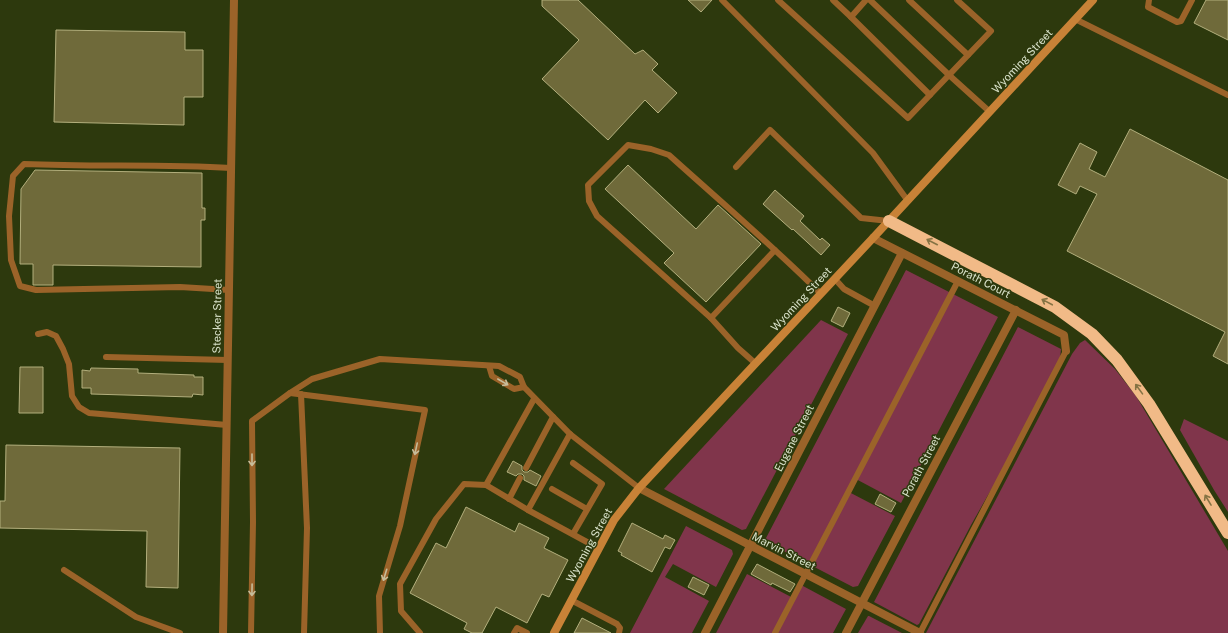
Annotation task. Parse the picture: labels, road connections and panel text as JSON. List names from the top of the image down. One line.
{"streets":{"main road":["Wyoming Street"],"street":["Porath Court","Stecker Street","Eugene Street","Porath Street","Marvin Street"]},"crossings":[["Wyoming Street","Porath Court"],["Wyoming Street","Marvin Street"],["Porath Court","Eugene Street"],["Porath Court","Porath Street"],["Eugene Street","Marvin Street"],["Porath Street","Marvin Street"]]}
